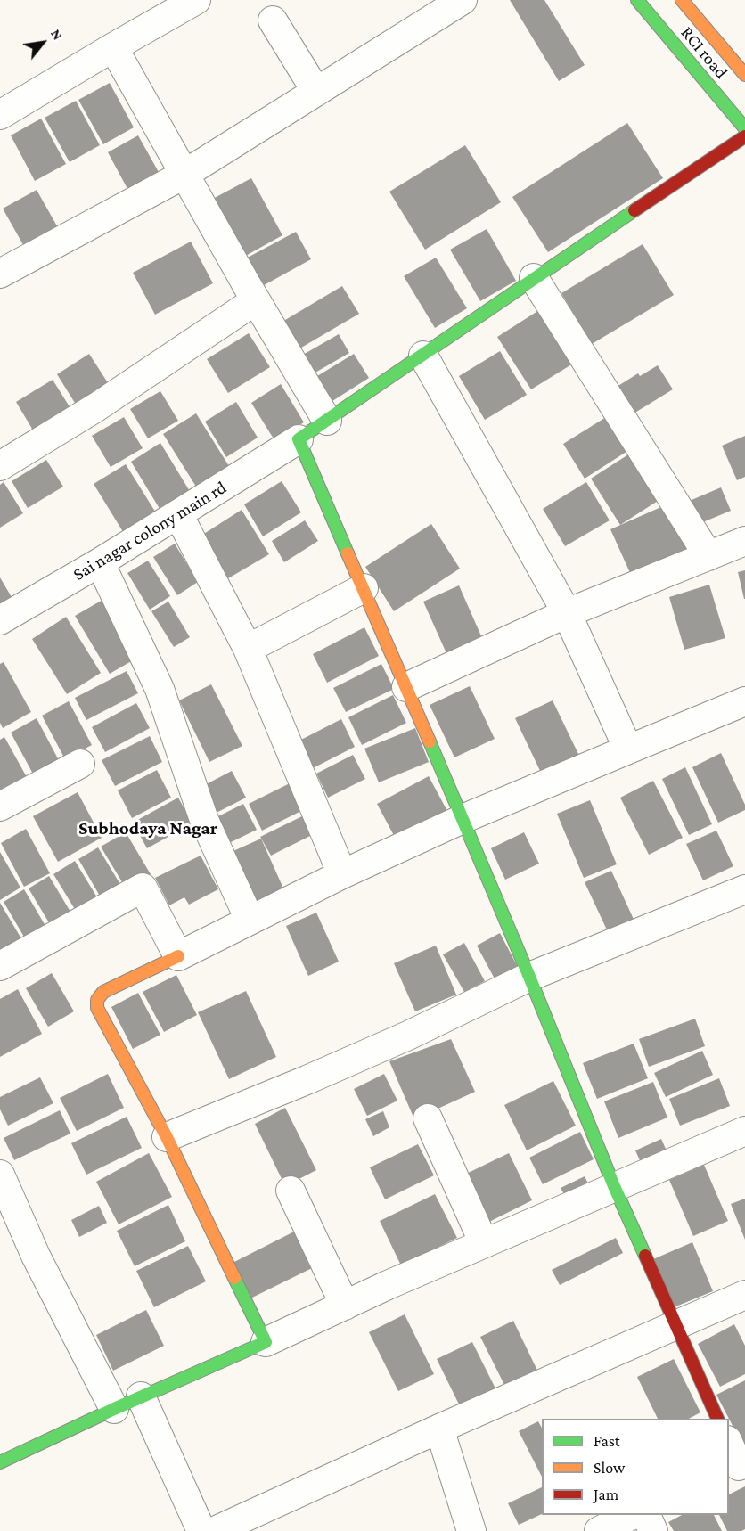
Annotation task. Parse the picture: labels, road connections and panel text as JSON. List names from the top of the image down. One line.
{"streets":{"street":["RCI road","Sai nagar colony main rd"]},"districts":["Subhodaya Nagar"],"legend":["Fast","Slow","Jam"],"north":"top right"}
